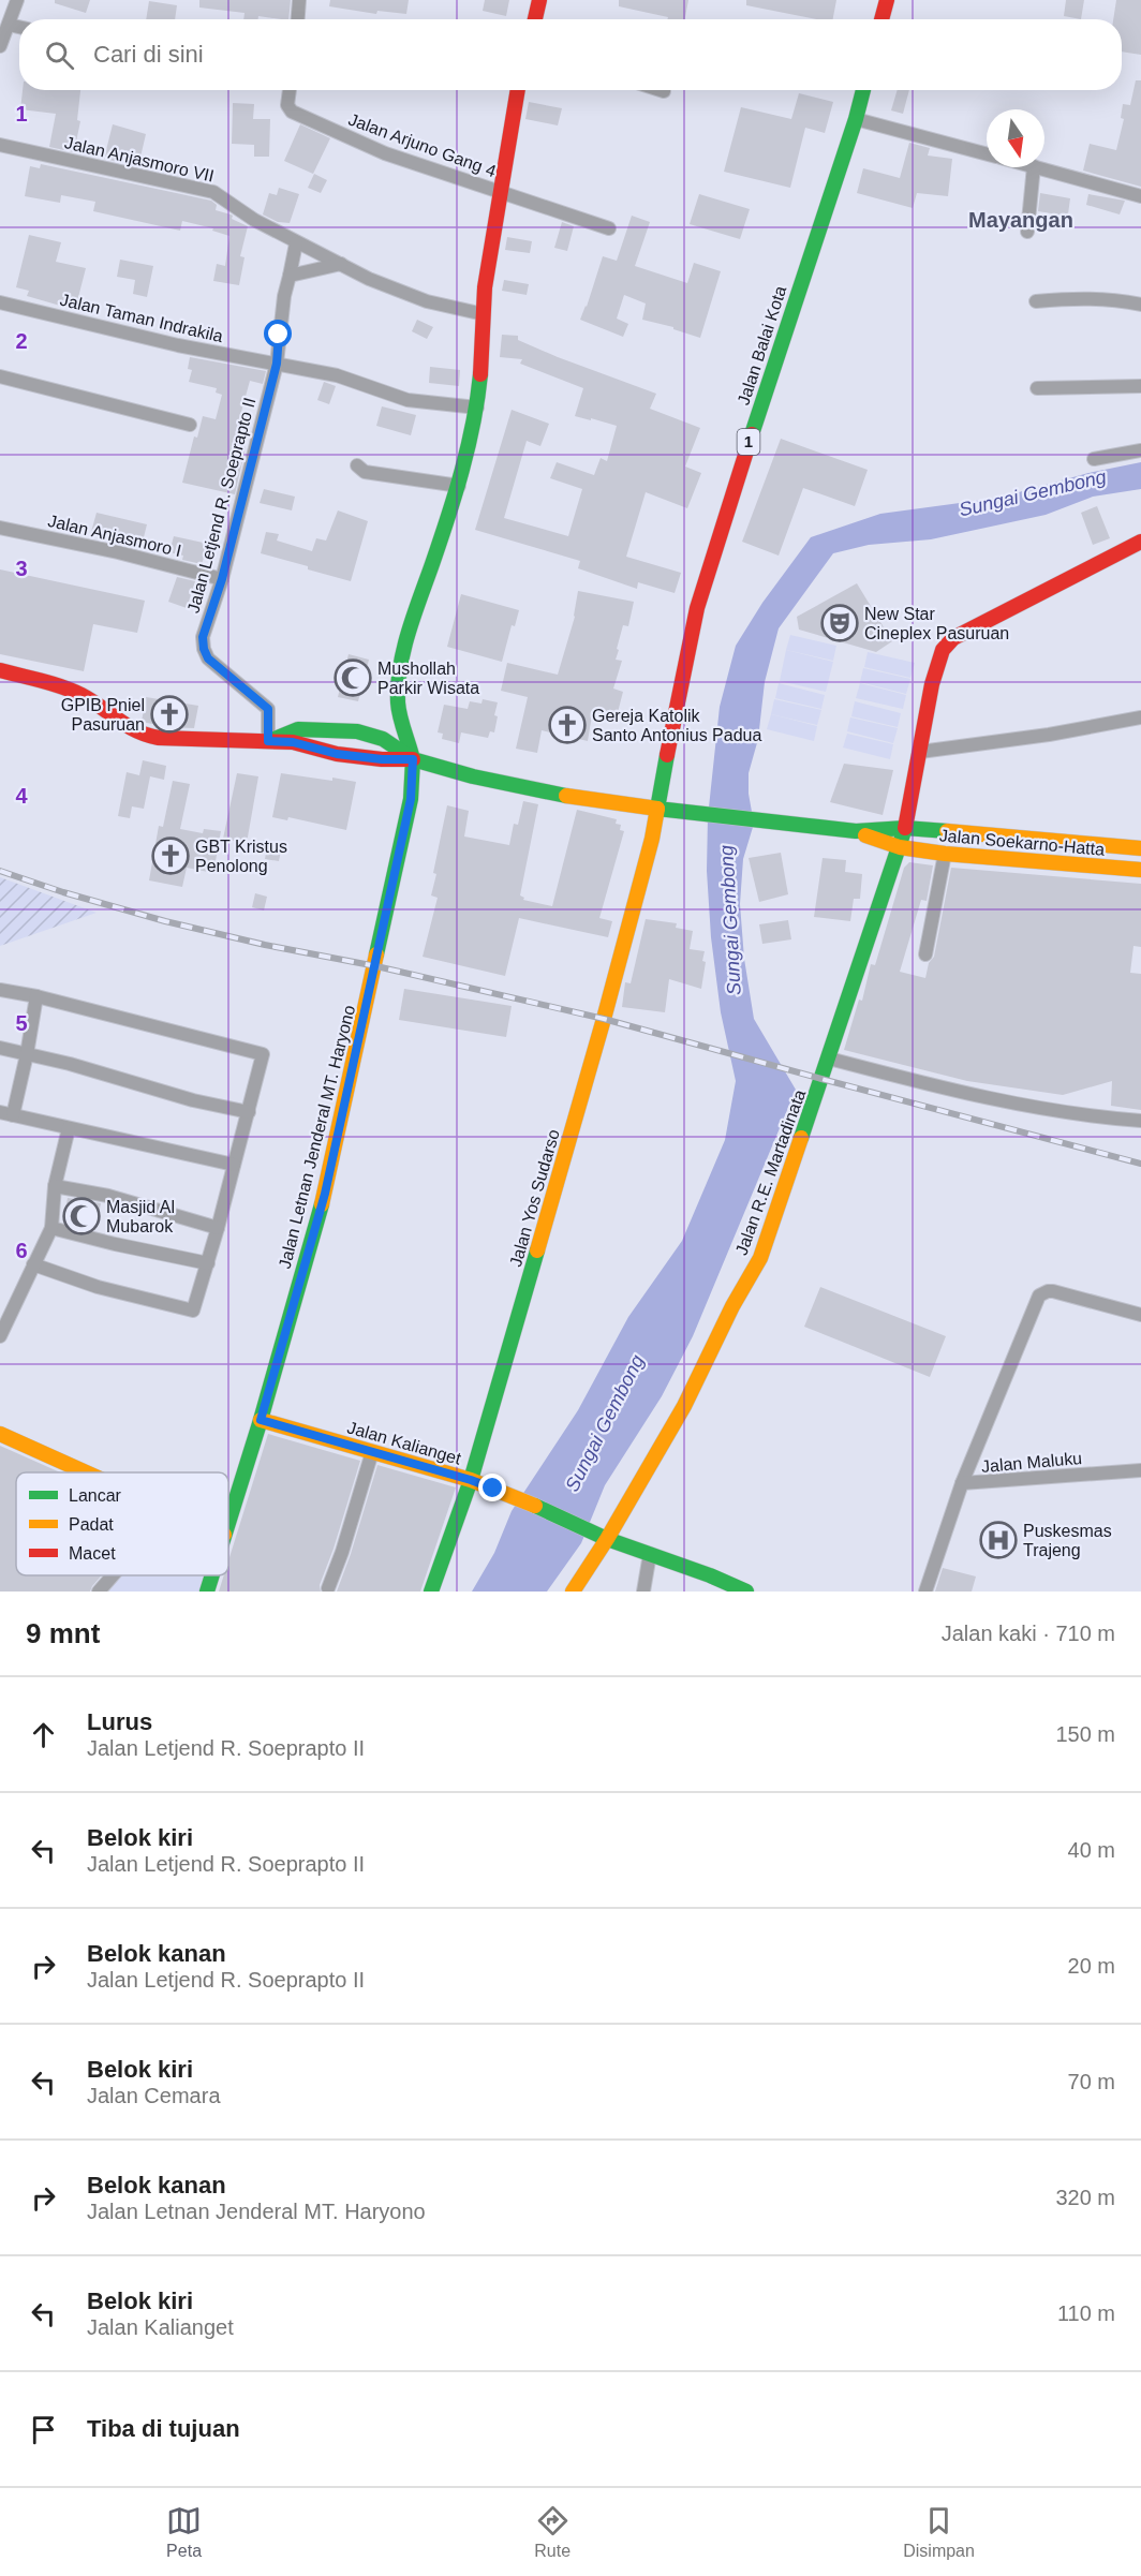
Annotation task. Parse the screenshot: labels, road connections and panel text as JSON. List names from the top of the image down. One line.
{"streets":{"main road":["Jalan Balai Kota","1","Jalan Soekarno-Hatta","Jalan Letnan Jenderal MT. Haryono","Jalan R.E. Martadinata","Jalan Yos Sudarso","Jalan Kalianget"],"street":["Jalan Arjuno Gang 4","Jalan Anjasmoro VII","Jalan Taman Indrakila","Jalan Letjend R. Soeprapto II","Jalan Anjasmoro I","Jalan Maluku"]},"crossings":[["Jalan Arjuno Gang 4","Jalan Letnan Jenderal MT. Haryono"],["Jalan Taman Indrakila","Jalan Letjend R. Soeprapto II"],["Jalan Taman Indrakila","Jalan Letnan Jenderal MT. Haryono"],["Jalan Balai Kota","Jalan Yos Sudarso"],["Jalan Letjend R. Soeprapto II","Jalan Anjasmoro I"],["Jalan Soekarno-Hatta","Jalan R.E. Martadinata"],["Jalan Letnan Jenderal MT. Haryono","Jalan Kalianget"],["Jalan R.E. Martadinata","Jalan Kalianget"],["Jalan Yos Sudarso","Jalan Kalianget"]],"districts":["Mayangan"],"water":["Sungai Gembong"],"places":{"theatre":["New Star Cineplex Pasuruan"],"mosque":["Mushollah Parkir Wisata","Masjid Al Mubarok"],"church":["GPIB Pniel Pasuruan","Gereja Katolik Santo Antonius Padua","GBT Kristus Penolong"],"hospital":["Puskesmas Trajeng"]},"legend":["Lancar","Padat","Macet"],"north":"bottom","page":{"search":"Cari di sini","heading":["9 mnt","Jalan kaki · 710 m"],"list":[["Lurus","Jalan Letjend R. Soeprapto II","150 m"],["Belok kiri","Jalan Letjend R. Soeprapto II","40 m"],["Belok kanan","Jalan Letjend R. Soeprapto II","20 m"],["Belok kiri","Jalan Cemara","70 m"],["Belok kanan","Jalan Letnan Jenderal MT. Haryono","320 m"],["Belok kiri","Jalan Kalianget","110 m"],"Tiba di tujuan"],"nav":["Peta","Rute","Disimpan"]},"grid":{"rows":["1","2","3","4","5","6"]}}
